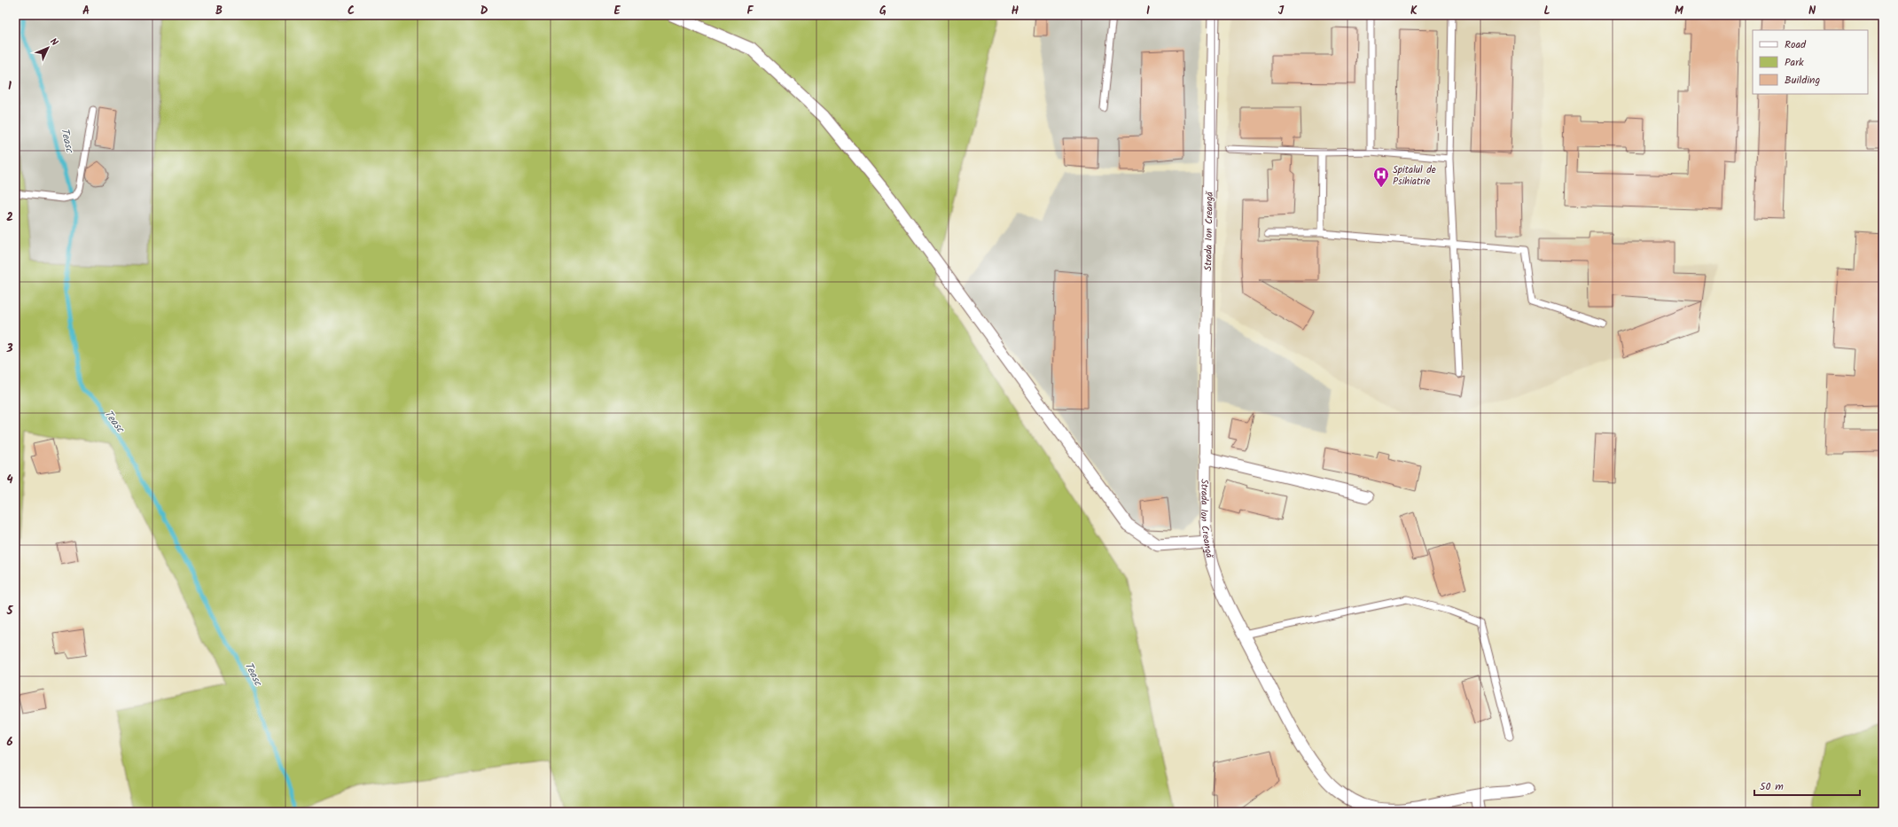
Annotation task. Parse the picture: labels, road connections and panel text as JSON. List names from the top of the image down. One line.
{"streets":{"street":["Strada Ion Creangă"]},"water":["Teasc"],"places":{"hospital":["Spitalul de Psihiatrie"]},"legend":["Road","Park","Building"],"scale_bar":"50 m","north":"top right","grid":{"columns":["A","B","C","D","E","F","G","H","I","J","K","L","M","N"],"rows":["1","2","3","4","5","6"]}}
